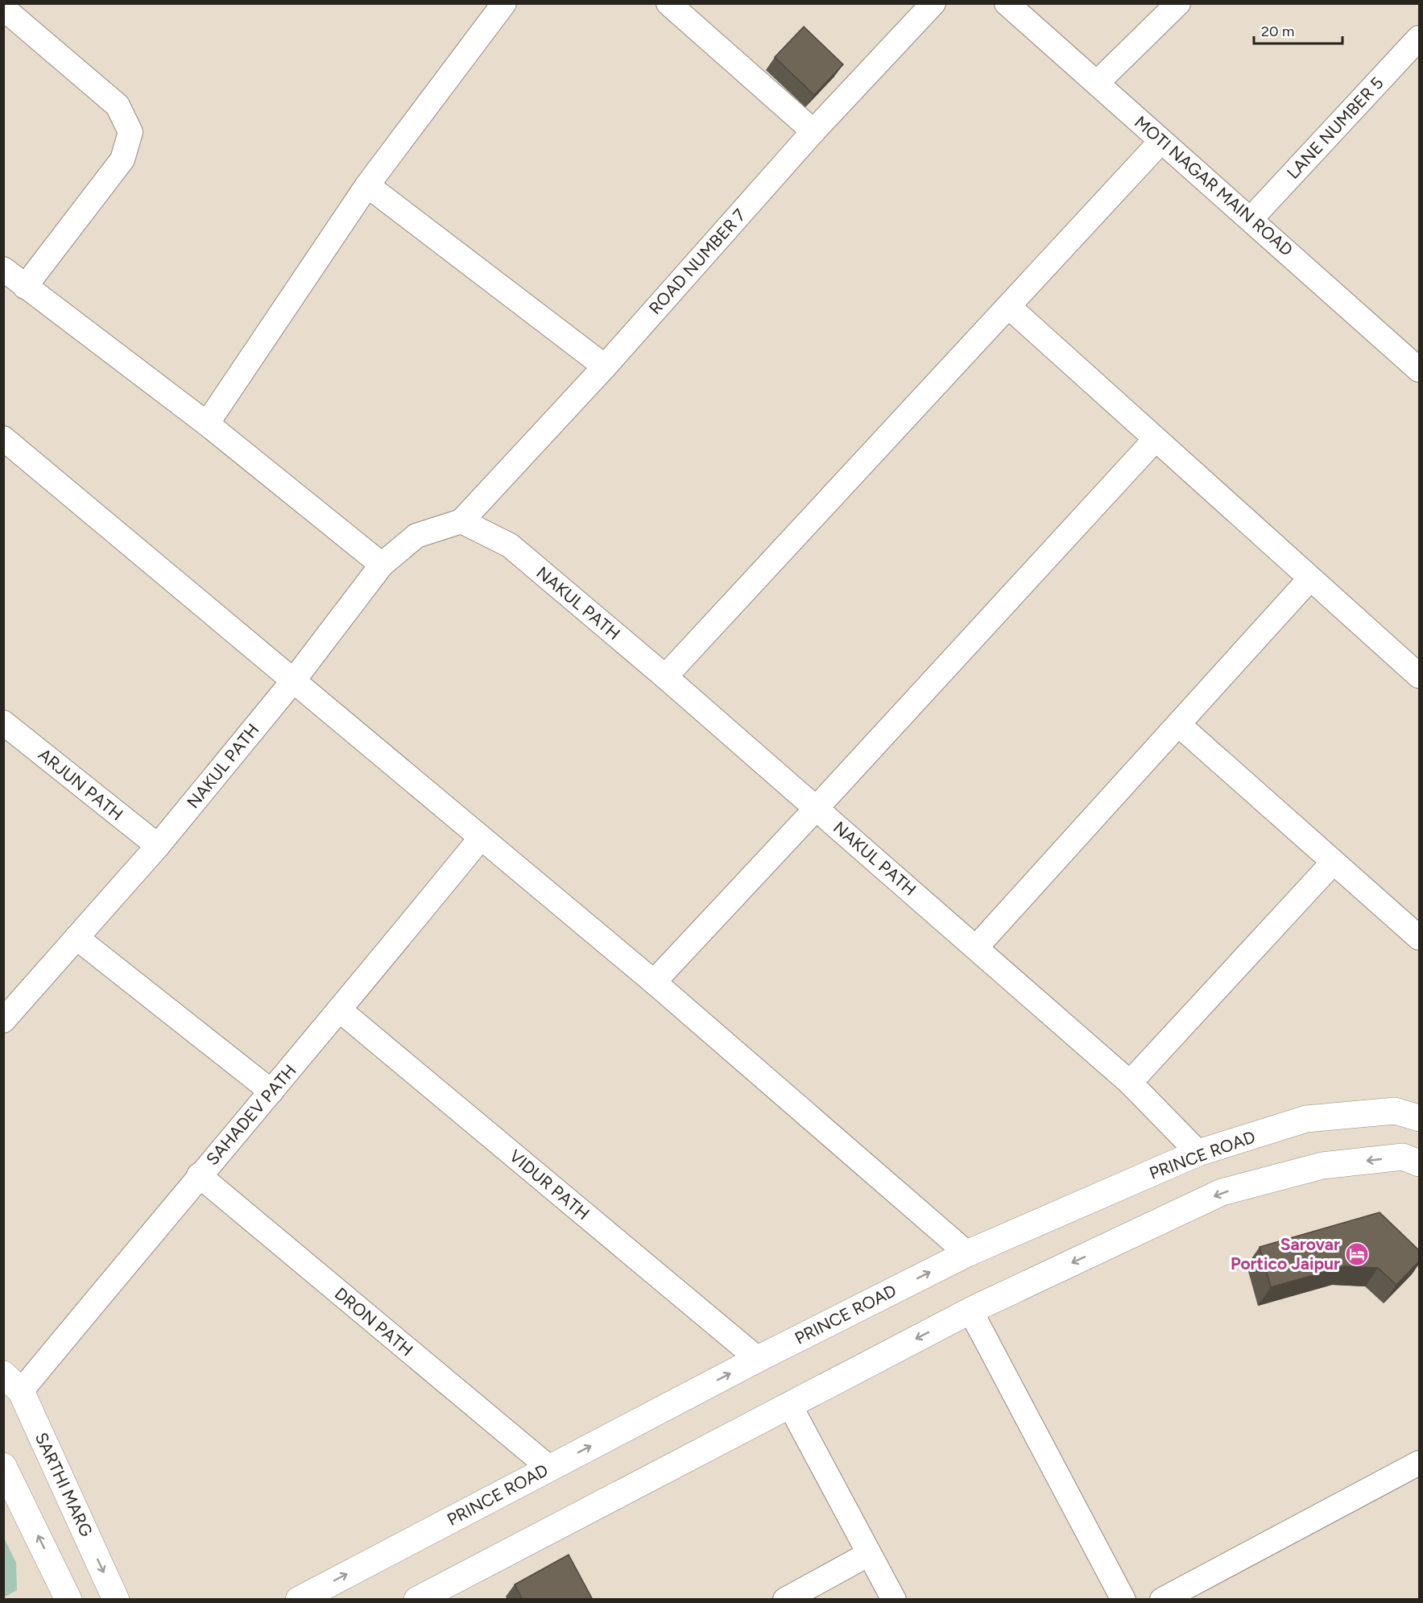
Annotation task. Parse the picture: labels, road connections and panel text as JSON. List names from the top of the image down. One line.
{"streets":{"street":["LANE NUMBER 5","MOTI NAGAR MAIN ROAD","ROAD NUMBER 7","NAKUL PATH","ARJUN PATH","SAHADEV PATH","PRINCE ROAD","VIDUR PATH","DRON PATH","SARTHI MARG"]},"crossings":[["LANE NUMBER 5","MOTI NAGAR MAIN ROAD"],["ROAD NUMBER 7","NAKUL PATH"],["NAKUL PATH","ARJUN PATH"],["NAKUL PATH","PRINCE ROAD"],["SAHADEV PATH","VIDUR PATH"],["SAHADEV PATH","DRON PATH"],["SAHADEV PATH","SARTHI MARG"],["PRINCE ROAD","VIDUR PATH"],["PRINCE ROAD","DRON PATH"]],"places":{"hotel":["Sarovar Portico Jaipur"]},"scale_bar":"20 m"}
